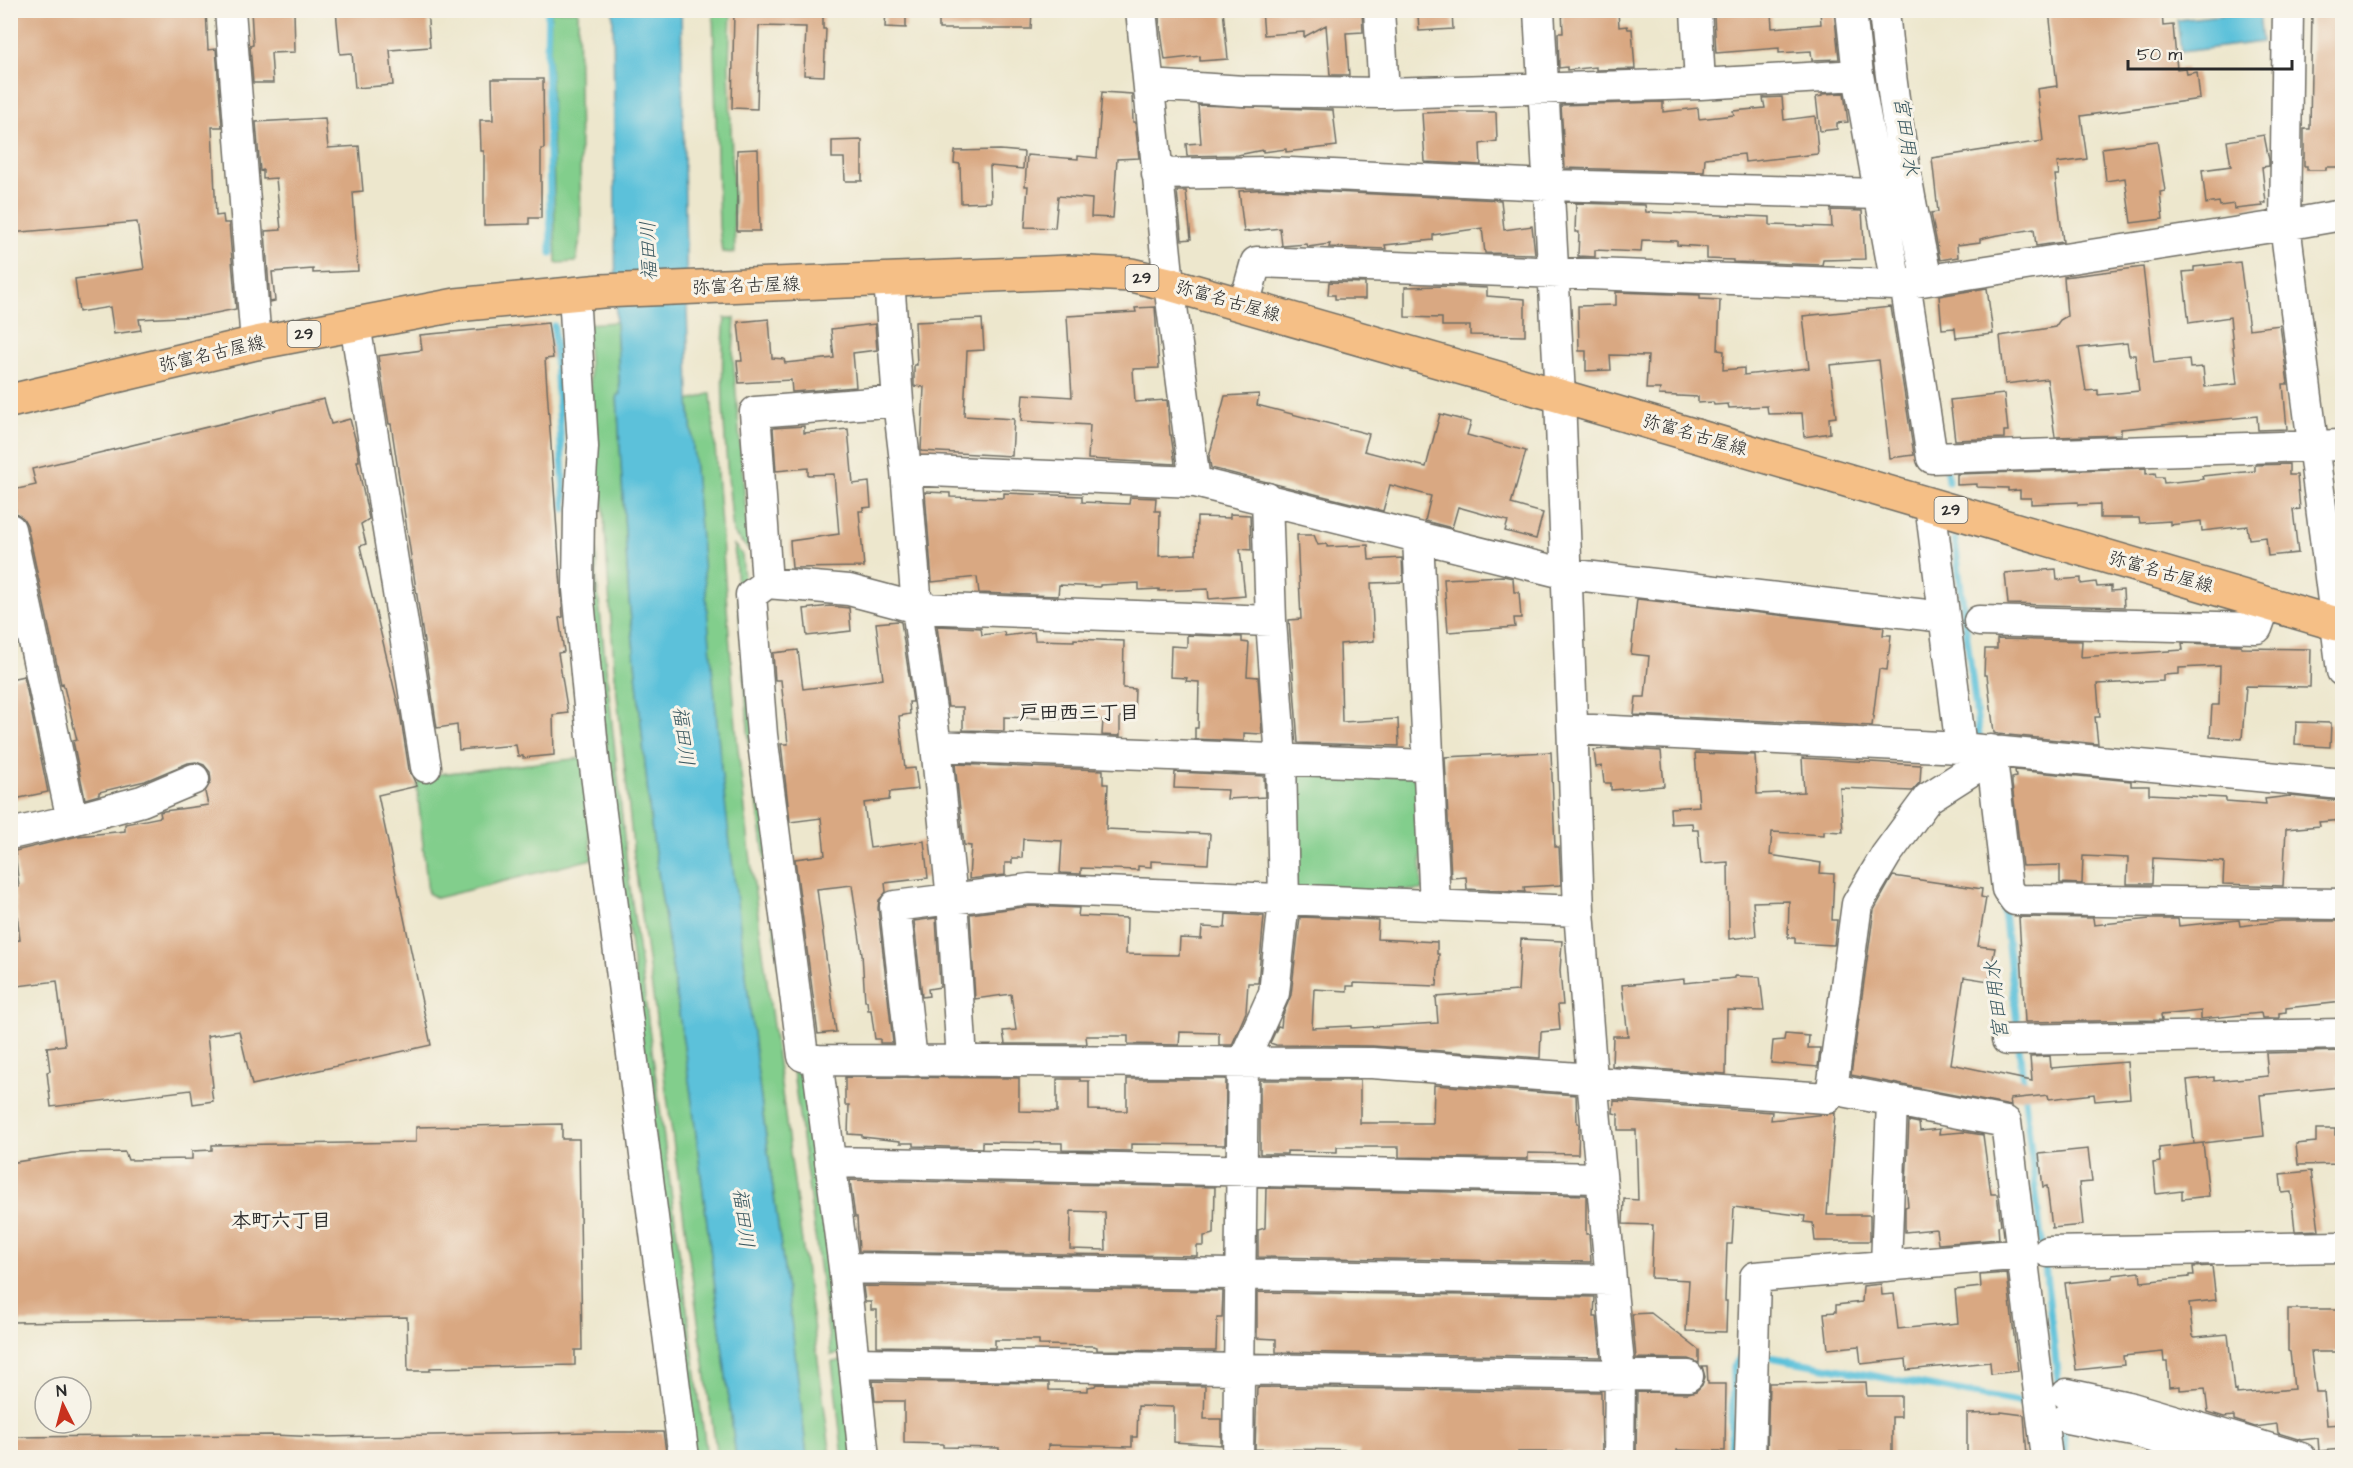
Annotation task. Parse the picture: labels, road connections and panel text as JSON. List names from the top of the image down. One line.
{"streets":{"main road":["29","弥富名古屋線"]},"districts":["戸田西三丁目","本町六丁目"],"water":["宮田用水","福田川"],"scale_bar":"50 m","north":"top"}
